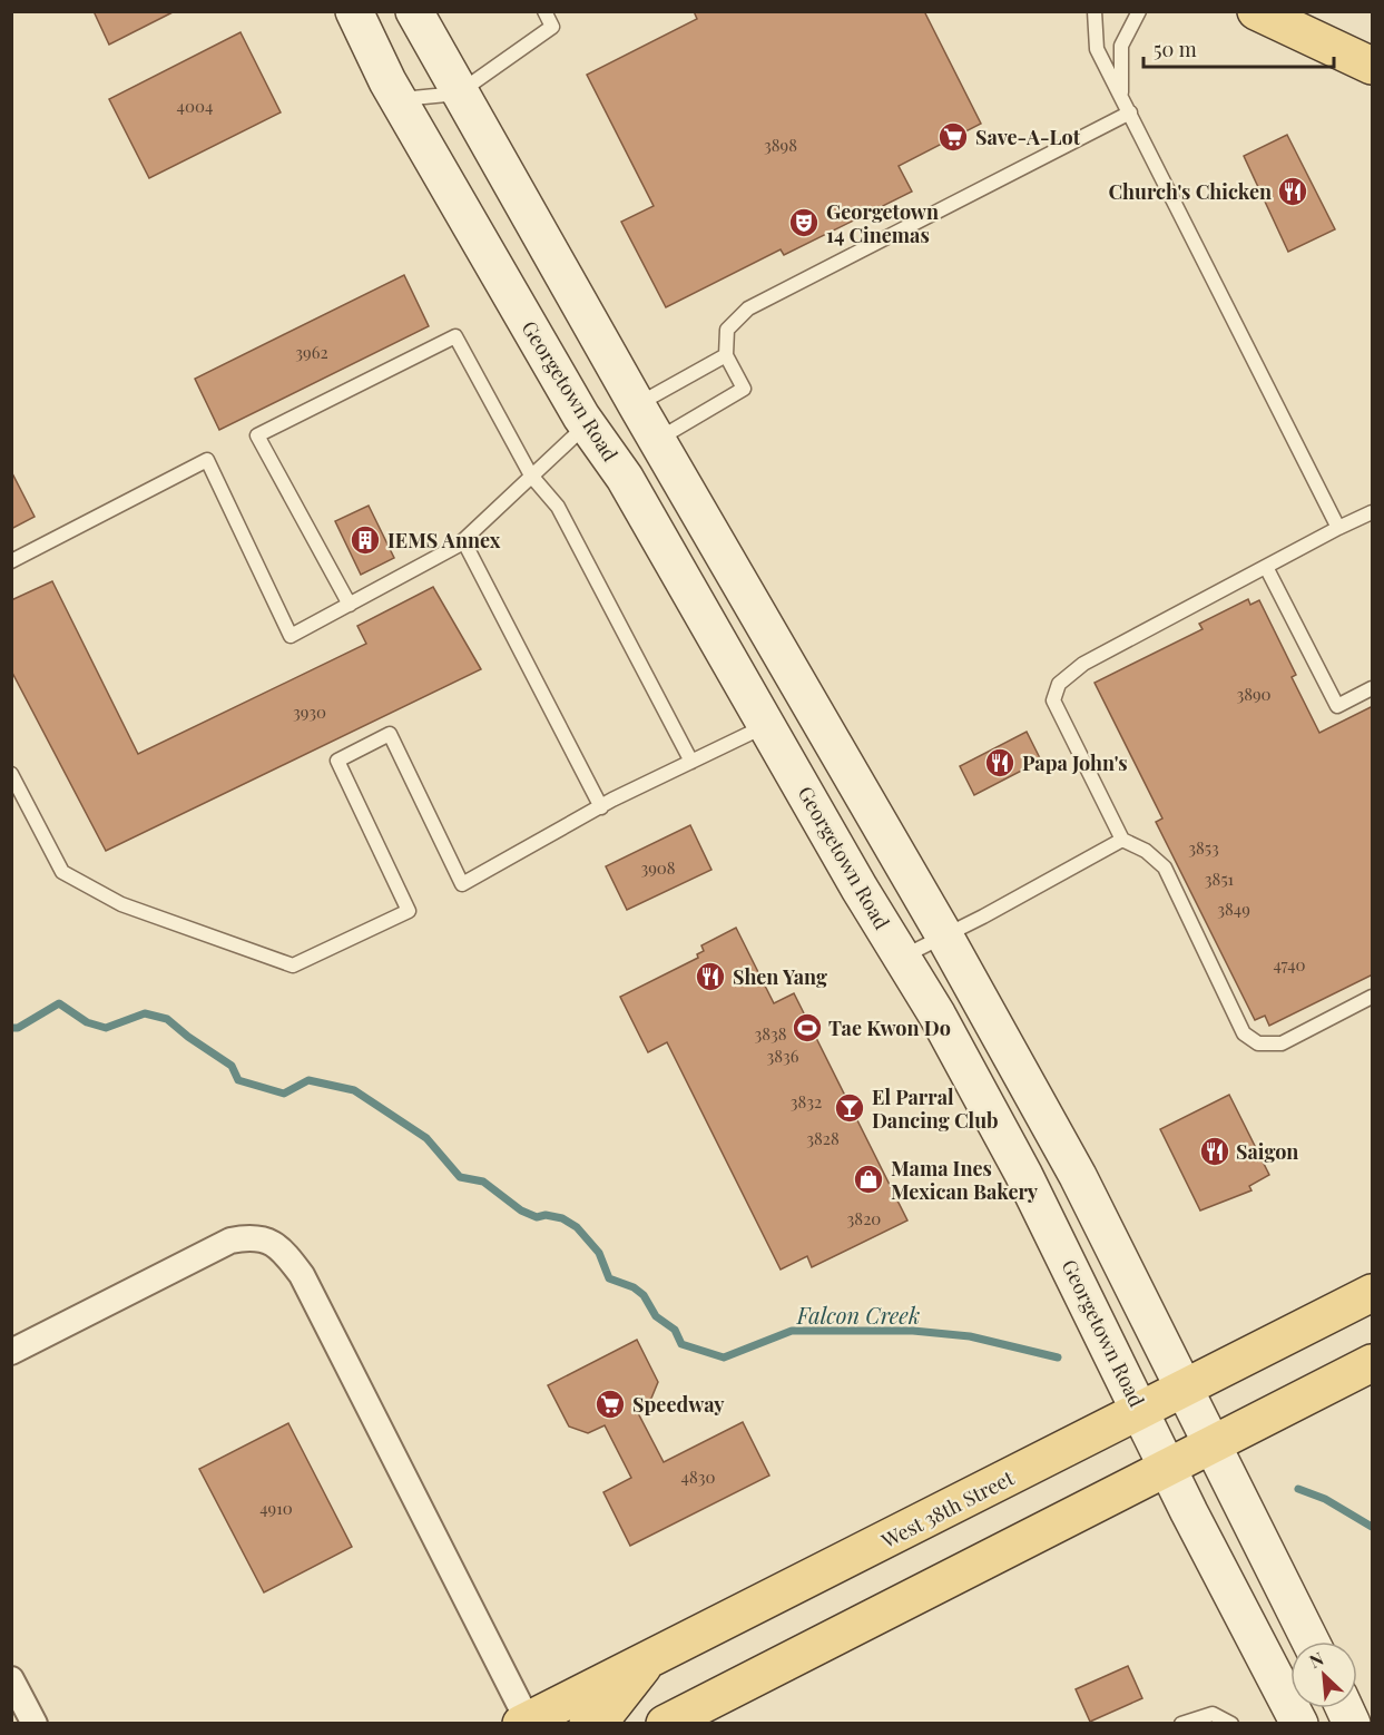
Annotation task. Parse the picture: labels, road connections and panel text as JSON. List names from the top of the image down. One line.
{"streets":{"main road":["Georgetown Road","West 38th Street"]},"crossings":[["Georgetown Road","West 38th Street"]],"water":["Falcon Creek"],"places":{"supermarket":["Save-A-Lot","Speedway"],"restaurant":["Church's Chicken","Papa John's","Shen Yang","Saigon"],"theatre":["Georgetown 14 Cinemas"],"building":["IEMS Annex"],"sports":["Tae Kwon Do"],"bar":["El Parral Dancing Club"],"shop":["Mama Ines Mexican Bakery"]},"house_numbers":["4004","3898","3962","3890","3930","3853","3908","3851","3849","4740","3838","3836","3832","3828","3820","4830","4910"],"scale_bar":"50 m","north":"top left"}
